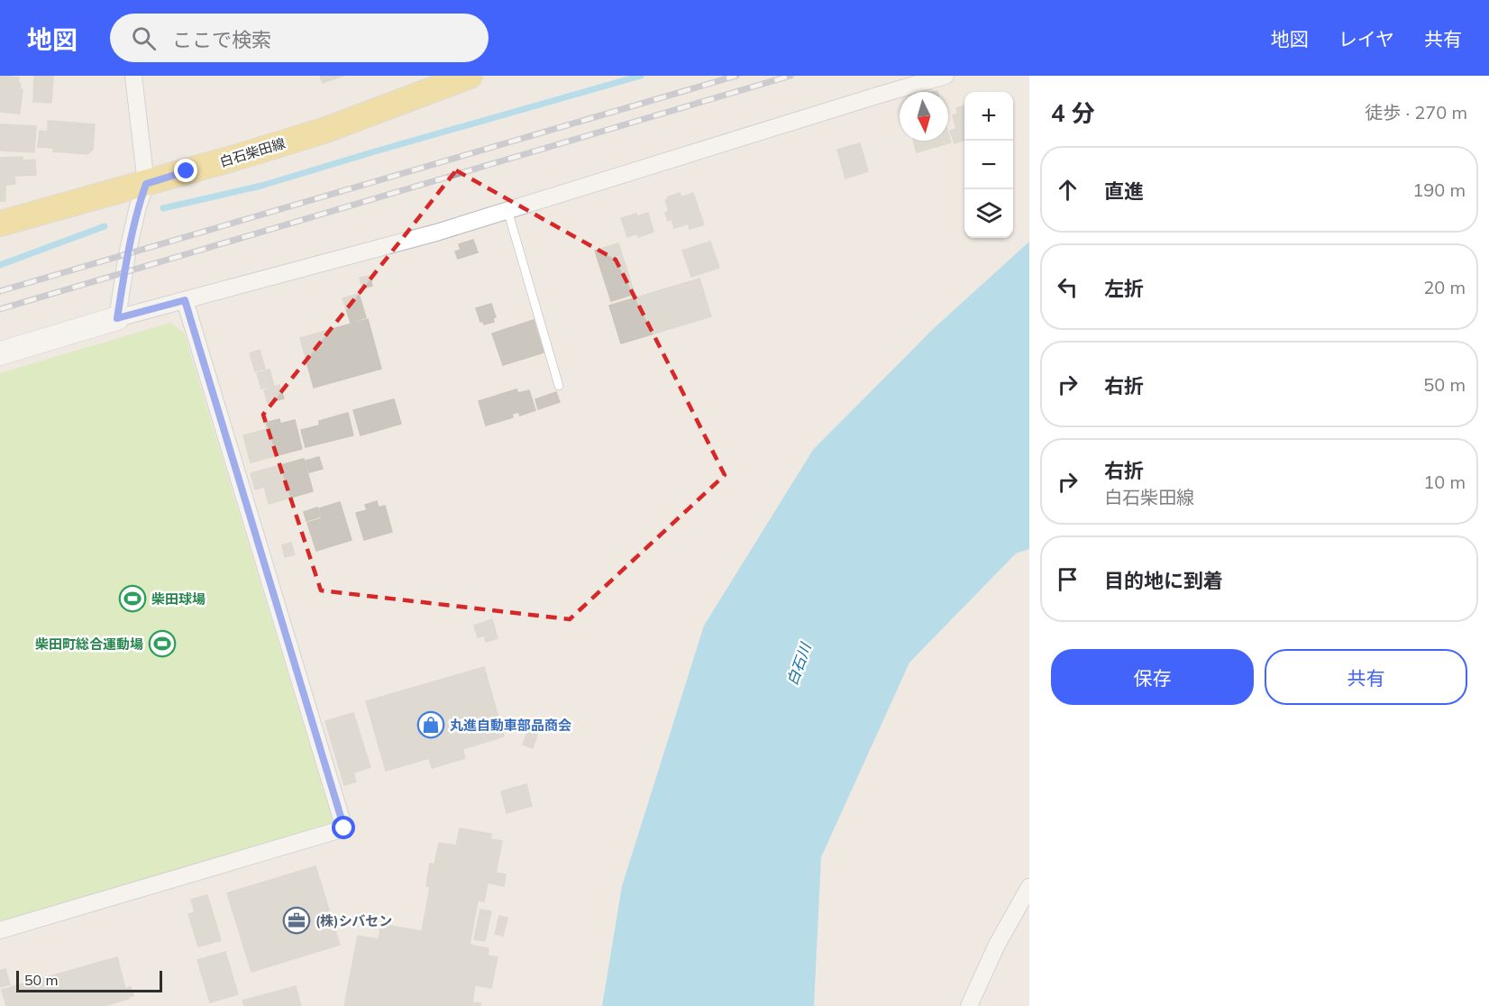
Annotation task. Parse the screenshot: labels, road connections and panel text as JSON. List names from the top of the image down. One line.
{"streets":{"main road":["白石柴田線"]},"water":["白石川"],"places":{"sports":["柴田球場","柴田町総合運動場"],"shop":["丸進自動車部品商会"],"office":["(株)シバセン"]},"scale_bar":"50 m","north":"bottom","page":{"header":"地図","search":"ここで検索","nav":["地図","レイヤ","共有"],"heading":["4 分","徒歩 · 270 m"],"map_buttons":["+","−"],"list":[["直進","190 m"],["左折","20 m"],["右折","50 m"],["右折","白石柴田線","10 m"],"目的地に到着"],"buttons":["保存","共有"],"scale":"50 m"}}
